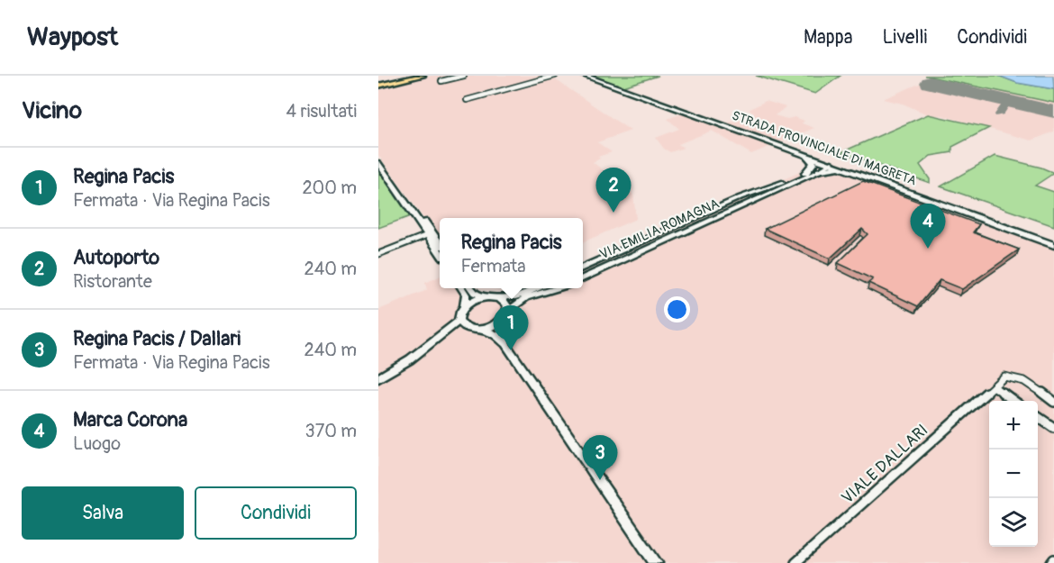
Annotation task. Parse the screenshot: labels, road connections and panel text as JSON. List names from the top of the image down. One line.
{"streets":{"main road":["STRADA PROVINCIALE DI MAGRETA"],"street":["VIA EMILIA ROMAGNA","VIALE DALLARI"]},"crossings":[["STRADA PROVINCIALE DI MAGRETA","VIA EMILIA ROMAGNA"]],"page":{"header":"Waypost","nav":["Mappa","Livelli","Condividi"],"heading":["Vicino","4 risultati"],"list":[{"mark":"1","name":"Regina Pacis","note":"Fermata · Via Regina Pacis","value":"200 m"},{"mark":"2","name":"Autoporto","note":"Ristorante","value":"240 m"},{"mark":"3","name":"Regina Pacis / Dallari","note":"Fermata · Via Regina Pacis","value":"240 m"},{"mark":"4","name":"Marca Corona","note":"Luogo","value":"370 m"}],"pins":["2","4","1","3"],"popup":["Regina Pacis","Fermata"],"map_buttons":["+","−"],"buttons":["Salva","Condividi"]}}
